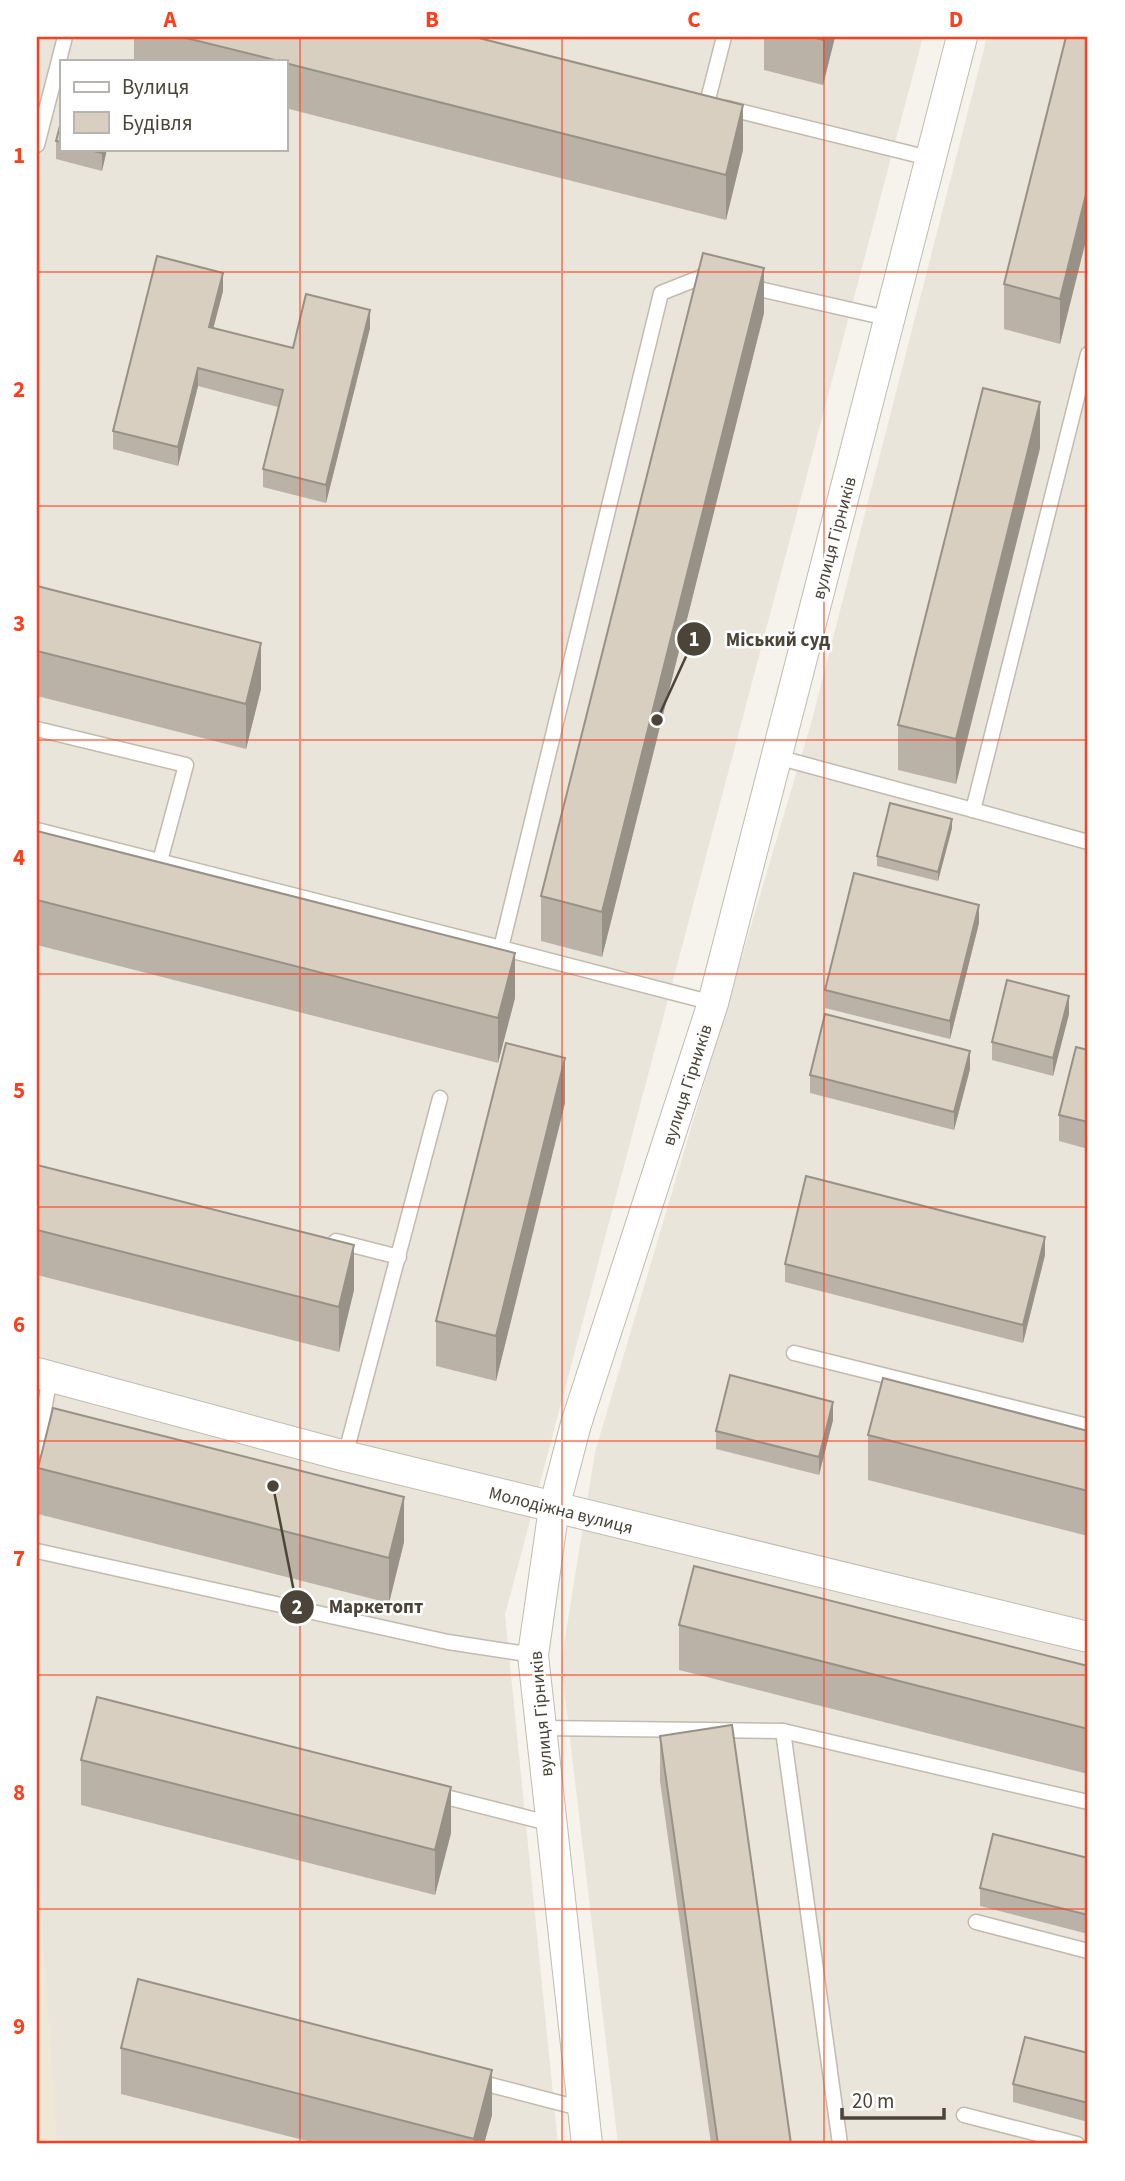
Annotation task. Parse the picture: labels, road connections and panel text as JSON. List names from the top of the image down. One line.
{"streets":{"street":["вулиця Гірників","Молодіжна вулиця"]},"crossings":[["вулиця Гірників","Молодіжна вулиця"]],"places":["Міський суд","Маркетопт"],"legend":["Вулиця","Будівля"],"scale_bar":"20 m","grid":{"columns":["A","B","C","D"],"rows":["1","2","3","4","5","6","7","8","9"]}}
